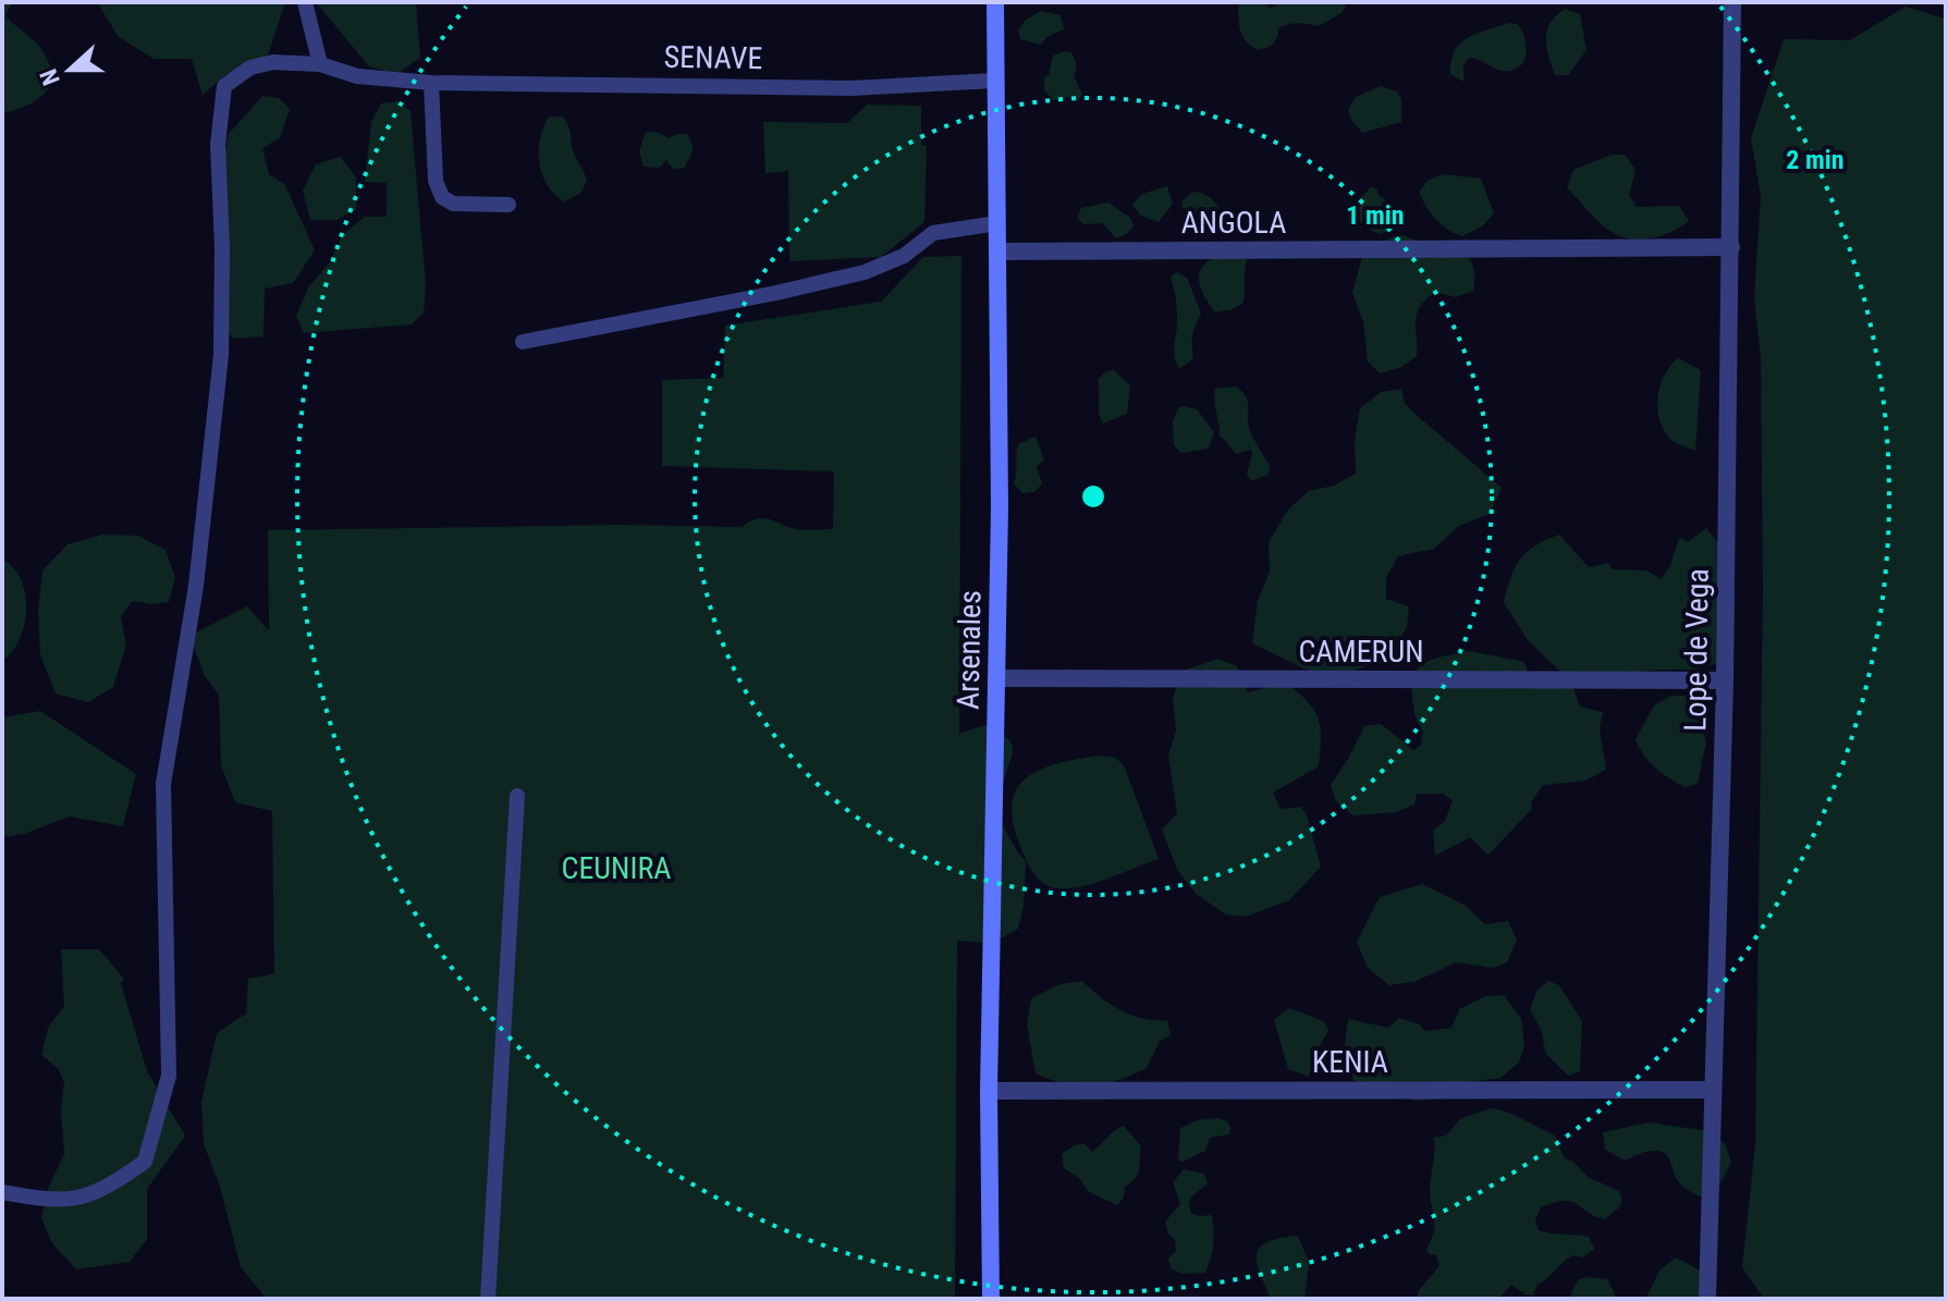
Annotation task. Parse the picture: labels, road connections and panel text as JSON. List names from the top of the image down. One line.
{"streets":{"main road":["Arsenales"],"street":["ANGOLA","Lope de Vega","CAMERUN","KENIA"],"lane":["SENAVE"]},"crossings":[["SENAVE","Arsenales"],["ANGOLA","Arsenales"],["ANGOLA","Lope de Vega"],["Arsenales","CAMERUN"],["Arsenales","KENIA"],["Lope de Vega","CAMERUN"],["Lope de Vega","KENIA"]],"parks":["CEUNIRA"],"north":"left","rings":["2 min","1 min"]}
